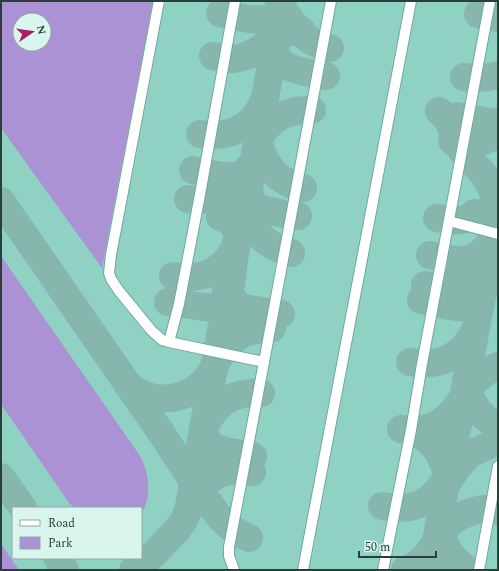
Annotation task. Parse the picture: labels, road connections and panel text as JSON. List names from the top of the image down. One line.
{"legend":["Road","Park"],"scale_bar":"50 m","north":"right"}
